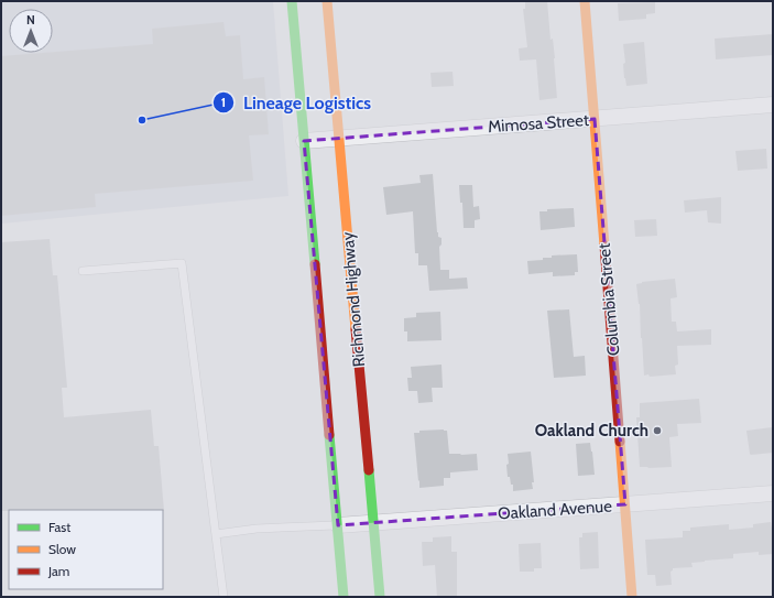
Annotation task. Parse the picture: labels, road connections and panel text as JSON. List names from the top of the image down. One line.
{"streets":{"main road":["Richmond Highway","Columbia Street"],"street":["Mimosa Street","Oakland Avenue"]},"crossings":[["Mimosa Street","Richmond Highway"],["Mimosa Street","Columbia Street"],["Richmond Highway","Oakland Avenue"],["Columbia Street","Oakland Avenue"]],"places":["Lineage Logistics","Oakland Church"],"legend":["Fast","Slow","Jam"],"north":"top"}
